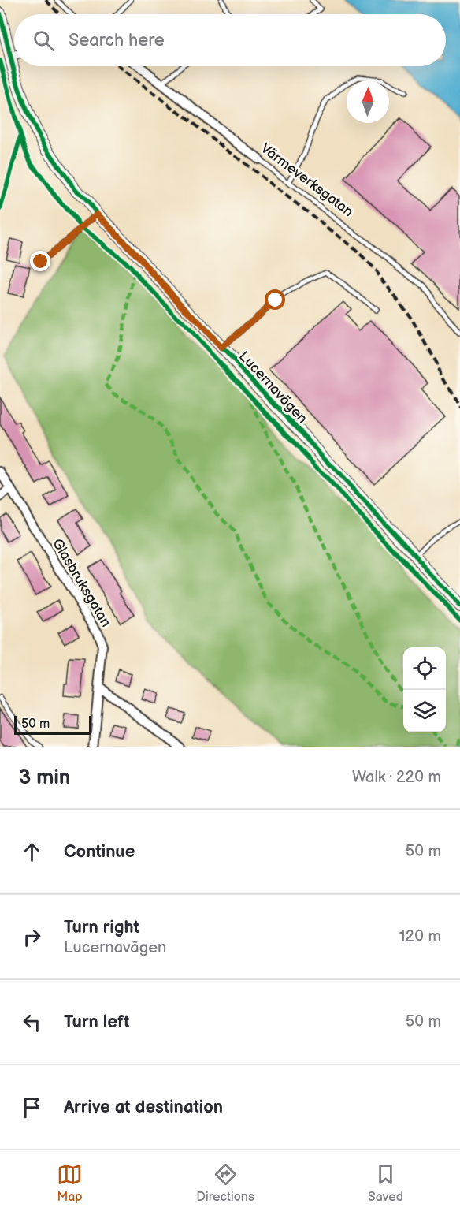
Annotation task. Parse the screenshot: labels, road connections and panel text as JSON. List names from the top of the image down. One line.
{"streets":{"street":["Värmeverksgatan","Lucernavägen","Glasbruksgatan"]},"scale_bar":"50 m","north":"top","page":{"search":"Search here","scale":"50 m","heading":["3 min","Walk · 220 m"],"list":[["Continue","50 m"],["Turn right","Lucernavägen","120 m"],["Turn left","50 m"],"Arrive at destination"],"nav":["Map","Directions","Saved"]}}
